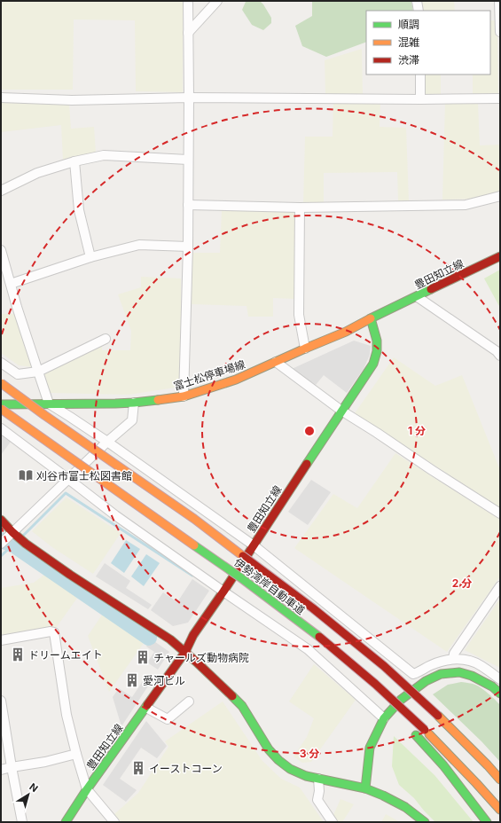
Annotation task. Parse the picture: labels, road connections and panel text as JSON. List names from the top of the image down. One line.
{"streets":{"main road":["豊田知立線","富士松停車場線","伊勢湾岸自動車道"]},"crossings":[["豊田知立線","富士松停車場線"]],"places":{"library":["刈谷市富士松図書館"],"building":["ドリームエイト","チャールズ動物病院","愛河ビル","イーストコーン"]},"legend":["順調","混雑","渋滞"],"north":"top right","rings":["1 分","2 分","3 分"]}
